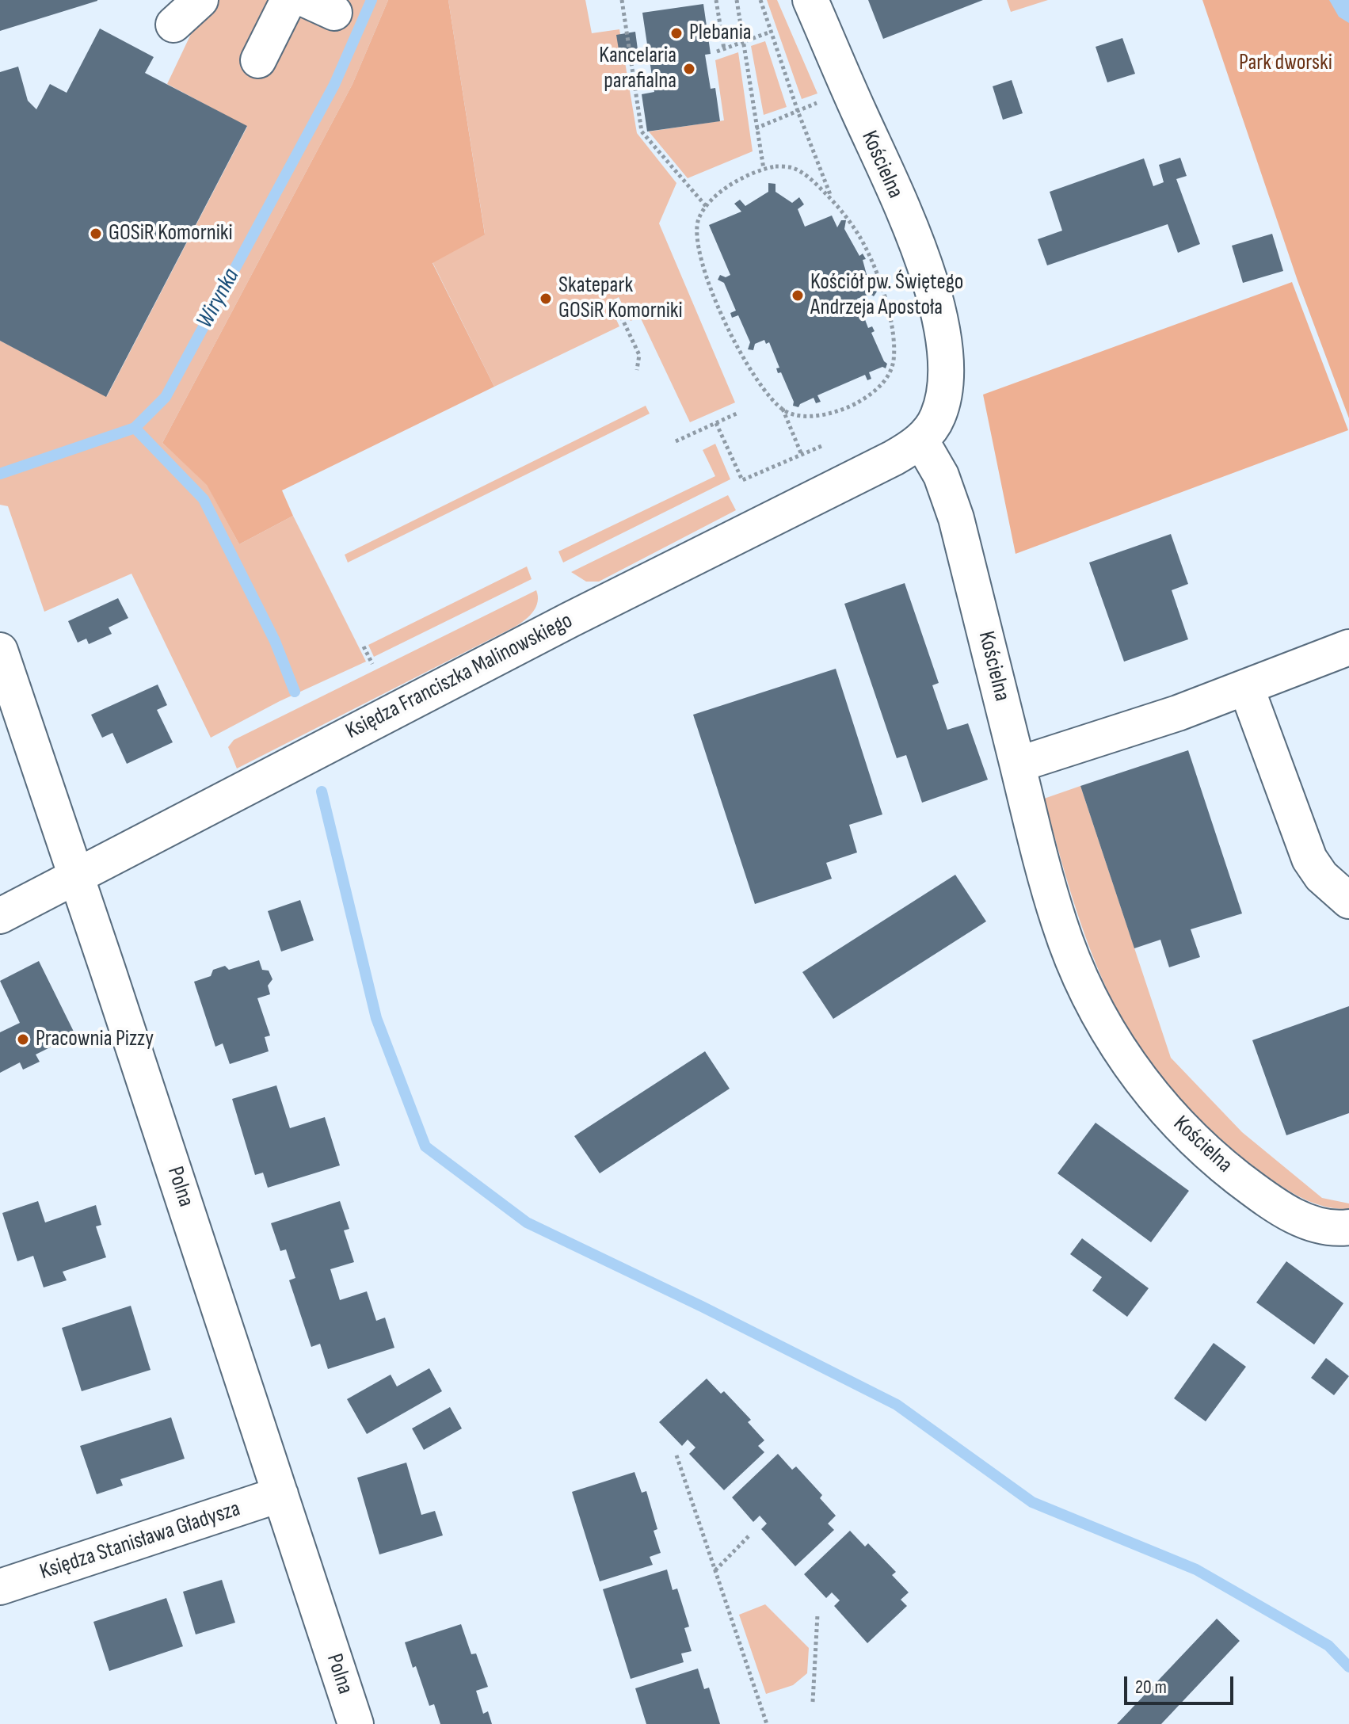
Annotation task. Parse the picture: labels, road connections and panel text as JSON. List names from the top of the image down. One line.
{"streets":{"street":["Kościelna","Księdza Franciszka Malinowskiego","Polna","Księdza Stanisława Gładysza"]},"crossings":[["Kościelna","Księdza Franciszka Malinowskiego"],["Księdza Franciszka Malinowskiego","Polna"],["Polna","Księdza Stanisława Gładysza"]],"water":["Wirynka"],"parks":["Park dworski"],"places":["Plebania","Kancelaria parafialna","GOSiR Komorniki","Kościół pw. Świętego Andrzeja Apostoła","Skatepark GOSiR Komorniki","Pracownia Pizzy"],"scale_bar":"20 m"}
